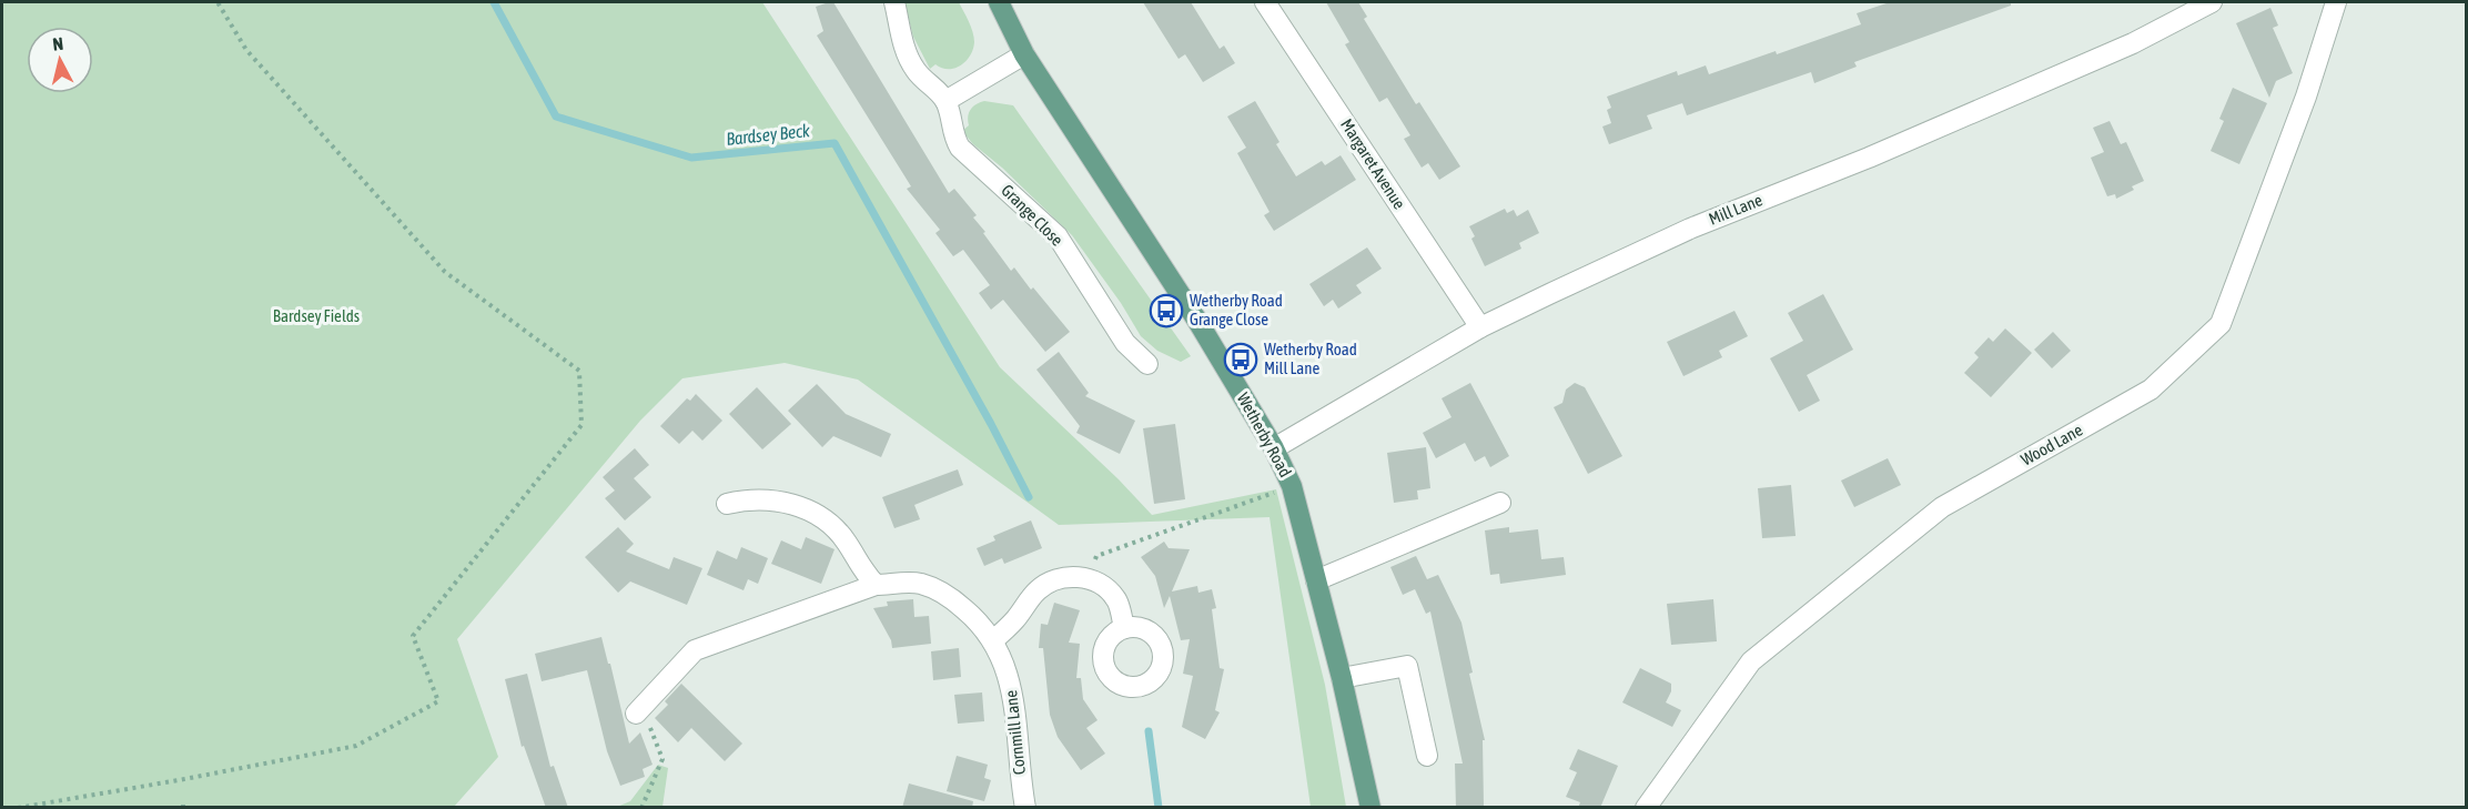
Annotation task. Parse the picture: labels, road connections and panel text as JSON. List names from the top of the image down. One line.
{"streets":{"main road":["Wetherby Road"],"street":["Margaret Avenue","Mill Lane","Grange Close","Wood Lane","Cornmill Lane"]},"crossings":[["Margaret Avenue","Mill Lane"],["Mill Lane","Wetherby Road"]],"water":["Bardsey Beck"],"parks":["Bardsey Fields"],"places":{"bus stop":["Wetherby Road Grange Close","Wetherby Road Mill Lane"]},"north":"top"}
